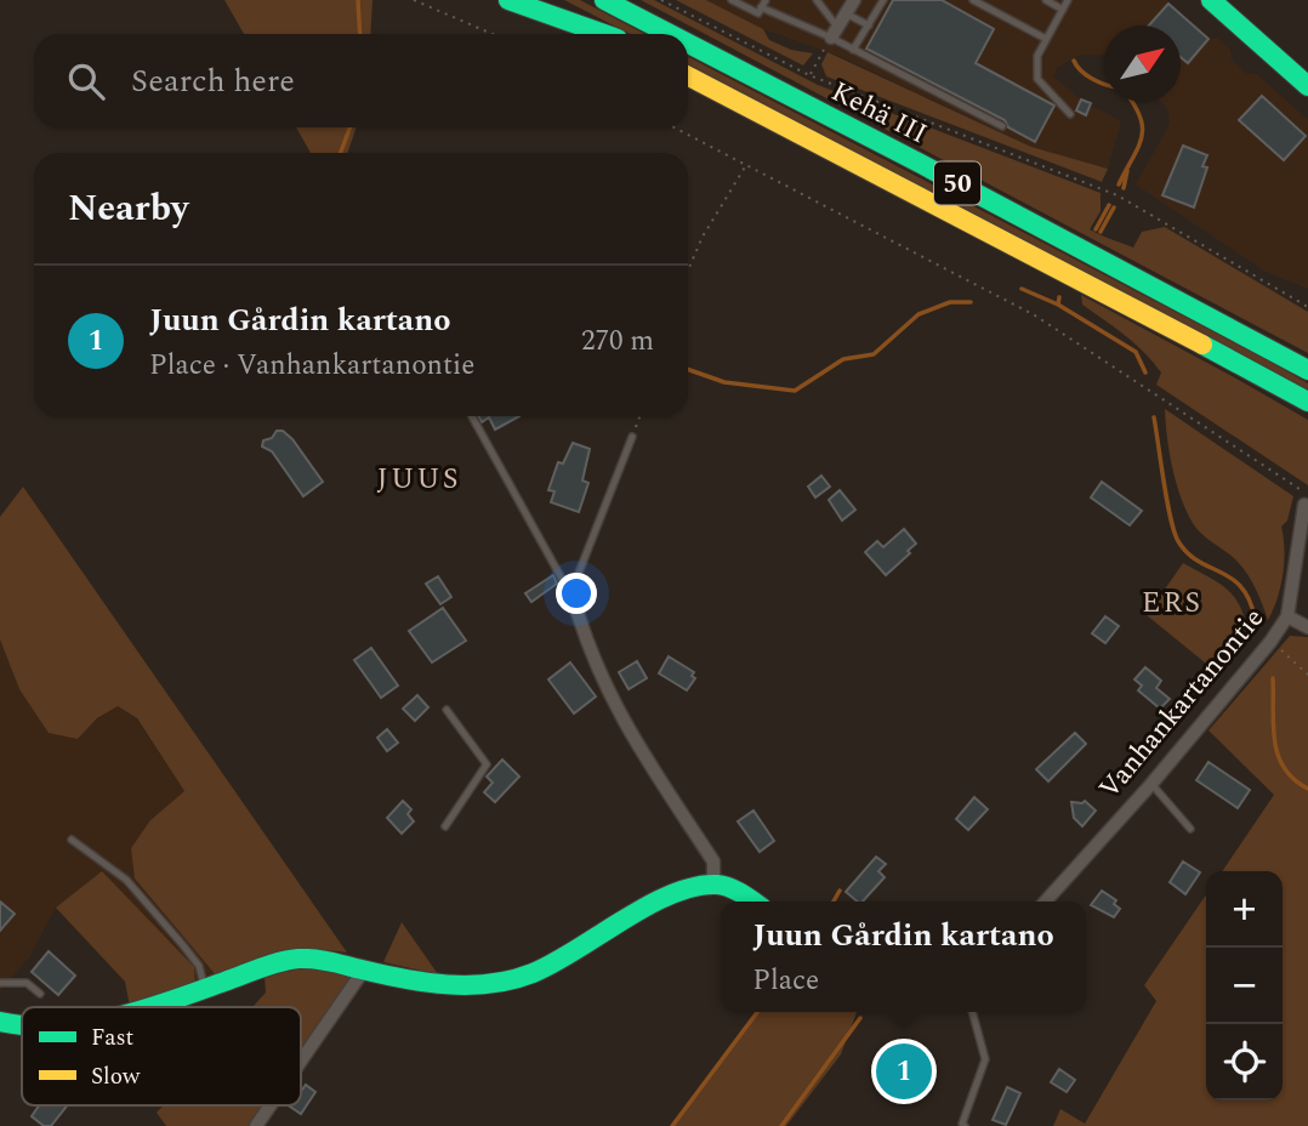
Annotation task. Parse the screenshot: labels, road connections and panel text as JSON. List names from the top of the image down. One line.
{"streets":{"main road":["Kehä III","50"],"street":["Vanhankartanontie"]},"districts":["JUUS","ERS"],"legend":["Fast","Slow"],"north":"top right","page":{"search":"Search here","heading":"Nearby","list":[{"mark":"1","name":"Juun Gårdin kartano","note":"Place · Vanhankartanontie","value":"270 m"}],"map_buttons":["+","−"],"popup":["Juun Gårdin kartano","Place"],"pins":"1"}}
